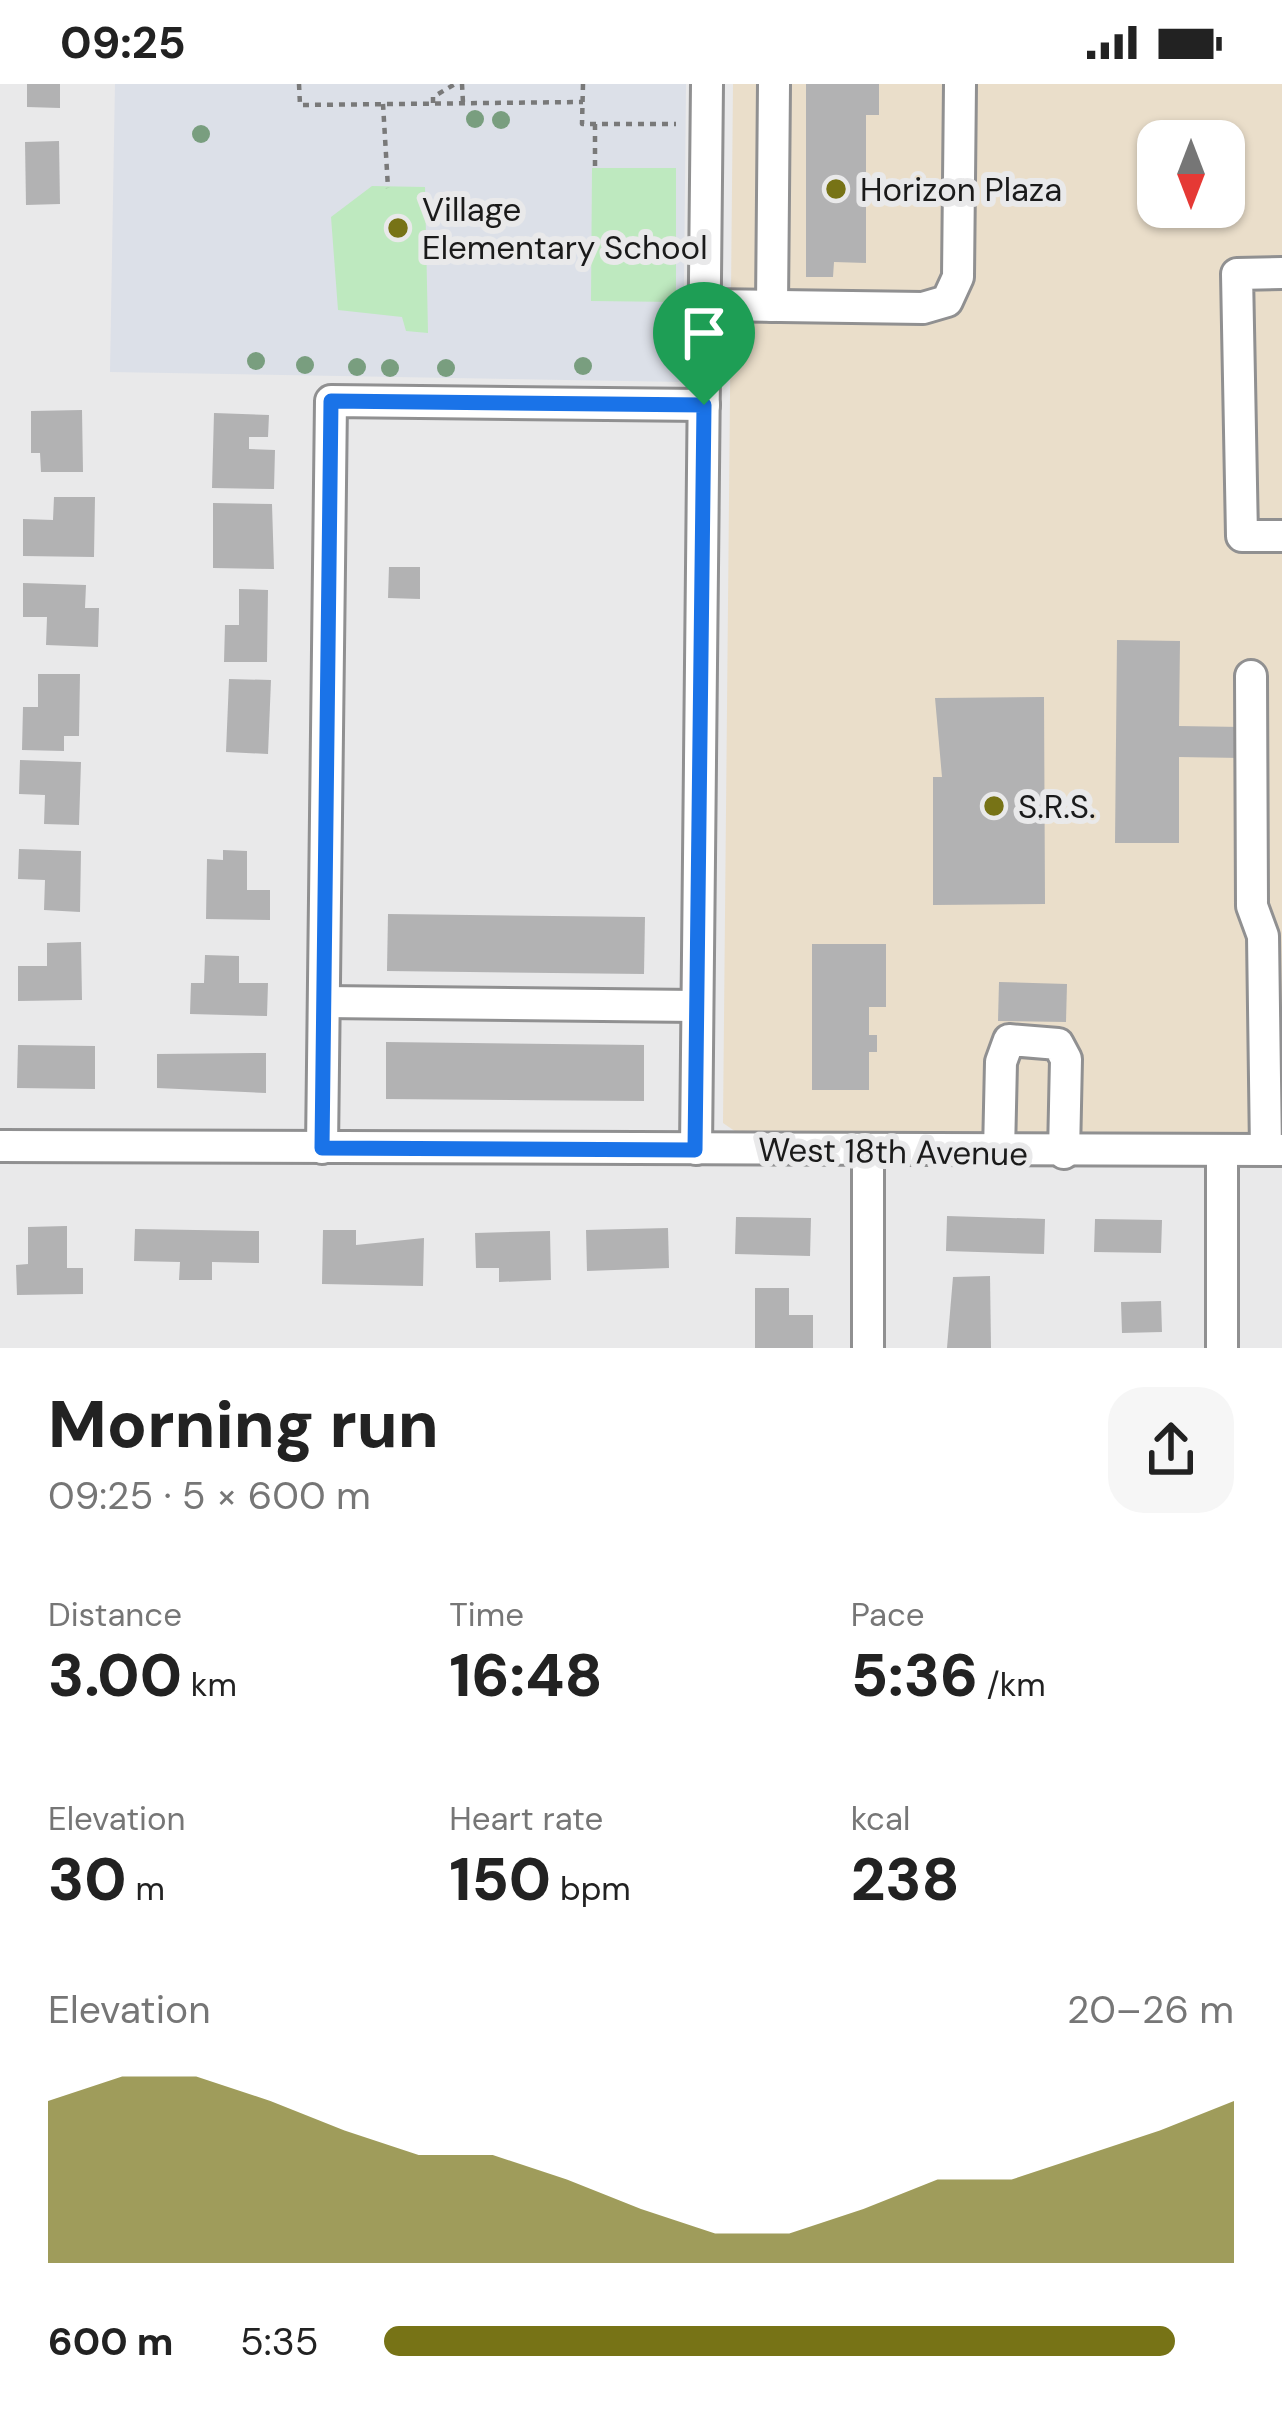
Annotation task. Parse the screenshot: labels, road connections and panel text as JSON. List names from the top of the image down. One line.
{"streets":{"street":["West 18th Avenue"]},"places":["Horizon Plaza","Village Elementary School","S.R.S."],"north":"bottom","page":{"status":"09:25","heading":["Morning run","09:25 · 5 × 600 m"],"stats":[["Distance","3.00 km"],["Time","16:48"],["Pace","5:36 /km"],["Elevation","30 m"],["Heart rate","150 bpm"],["kcal","238"]],"chart":["Elevation","20–26 m"],"list":[{"name":"600 m","note":"5:35"}]}}
